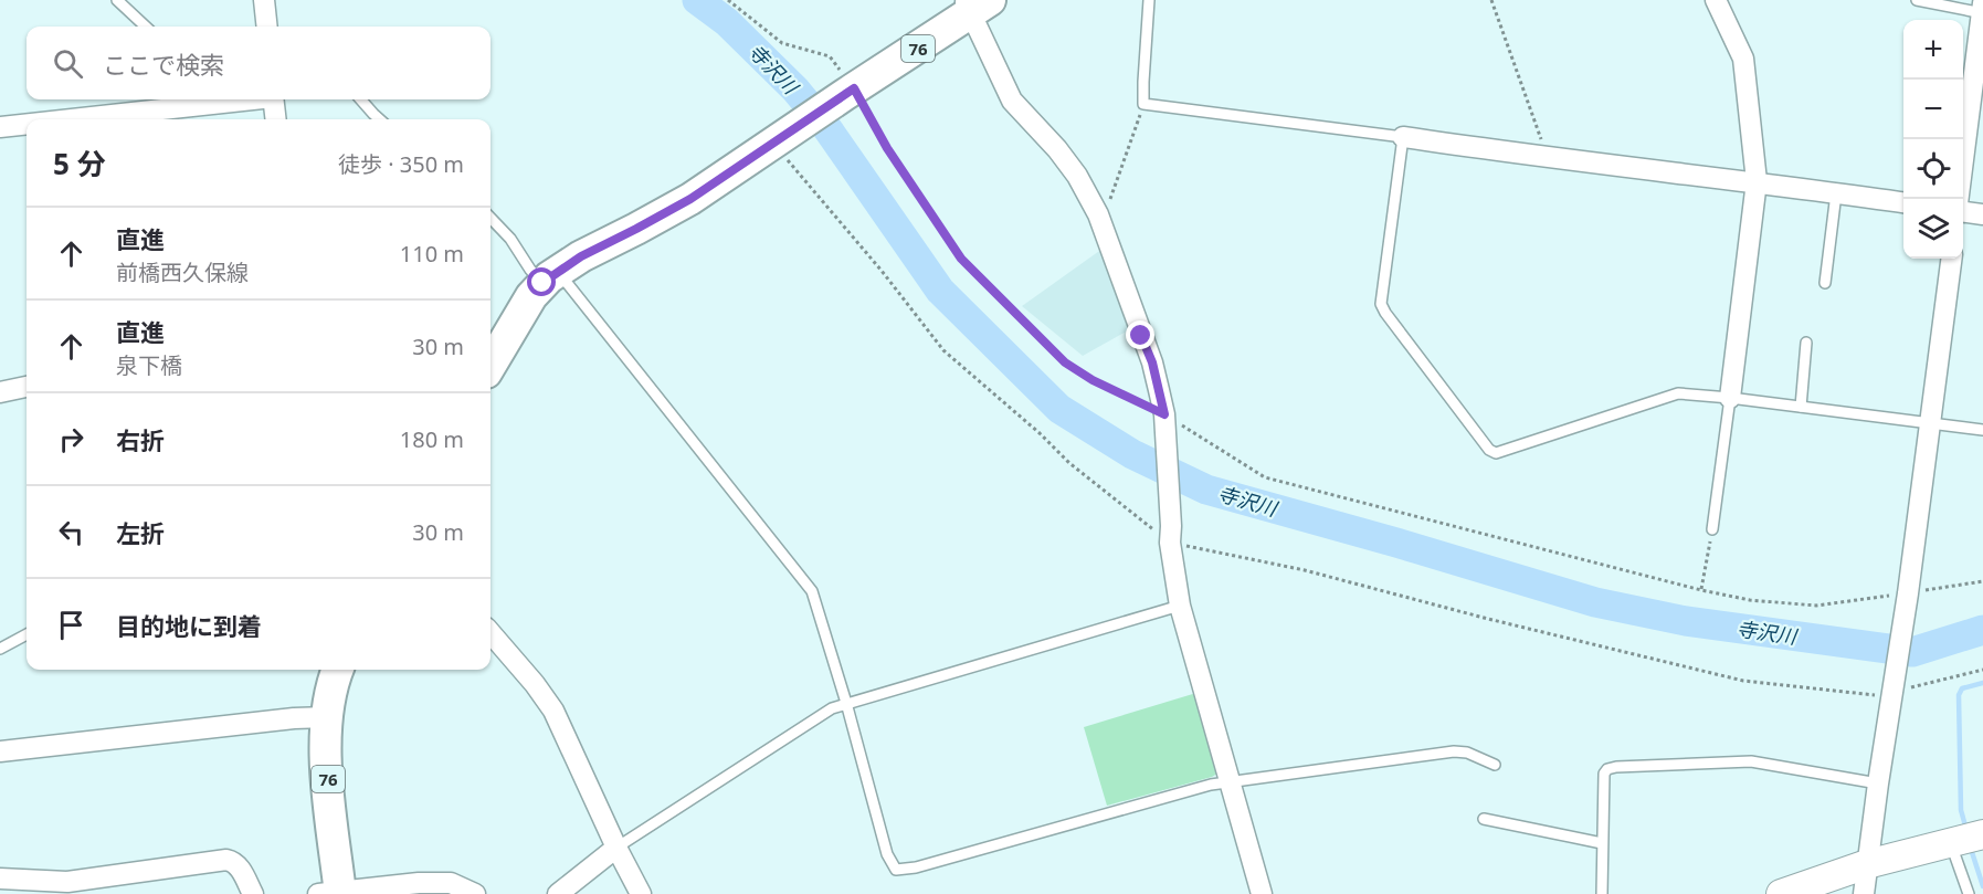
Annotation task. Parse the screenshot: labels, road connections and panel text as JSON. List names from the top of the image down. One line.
{"streets":{"main road":["76"]},"water":["寺沢川"],"page":{"map_buttons":["+","−"],"search":"ここで検索","heading":["5 分","徒歩 · 350 m"],"list":[["直進","前橋西久保線","110 m"],["直進","泉下橋","30 m"],["右折","180 m"],["左折","30 m"],"目的地に到着"]}}
